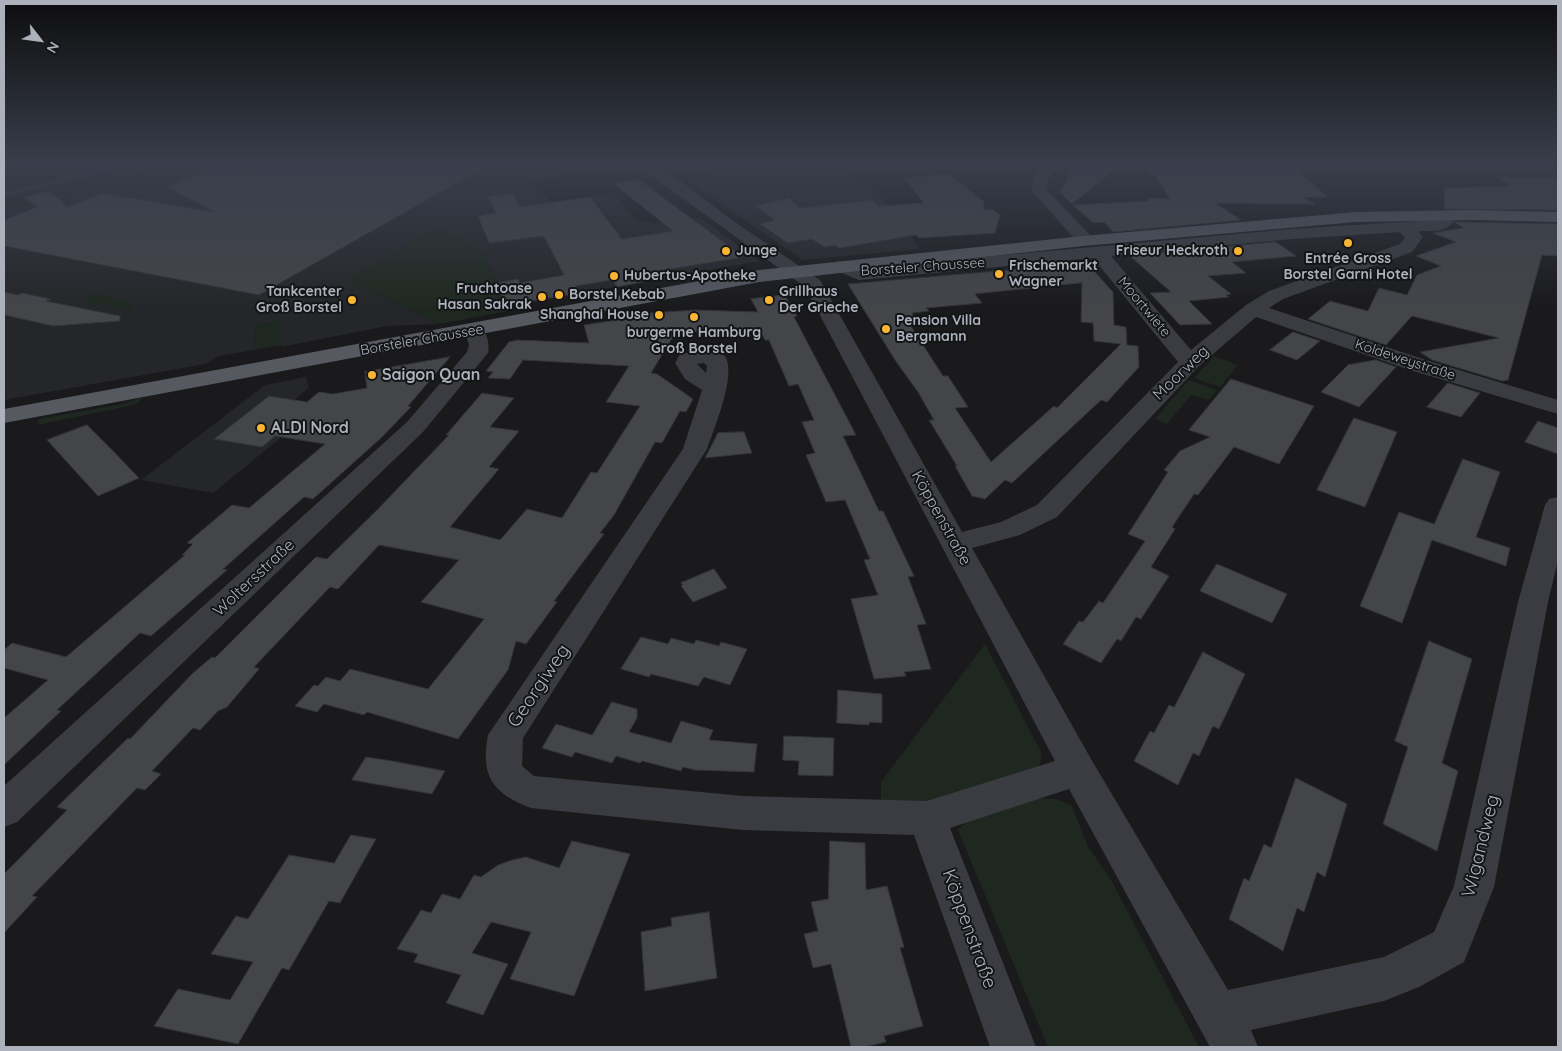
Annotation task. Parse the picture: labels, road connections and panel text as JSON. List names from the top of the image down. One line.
{"streets":{"main road":["Borsteler Chaussee"],"street":["Moortwiete","Koldeweystraße","Moorweg","Köppenstraße","Woltersstraße","Georgiweg","Wigandweg"]},"crossings":[["Borsteler Chaussee","Moortwiete"],["Borsteler Chaussee","Moorweg"],["Borsteler Chaussee","Köppenstraße"],["Borsteler Chaussee","Woltersstraße"],["Moortwiete","Moorweg"],["Koldeweystraße","Moorweg"],["Moorweg","Köppenstraße"],["Köppenstraße","Georgiweg"],["Köppenstraße","Wigandweg"]],"places":["Entrée Gross Borstel Garni Hotel","Junge","Friseur Heckroth","Frischemarkt Wagner","Hubertus-Apotheke","Borstel Kebab","Fruchtoase Hasan Sakrak","Tankcenter Groß Borstel","Grillhaus Der Grieche","Shanghai House","burgerme Hamburg Groß Borstel","Pension Villa Bergmann","Saigon Quan","ALDI Nord"],"north":"bottom right"}
